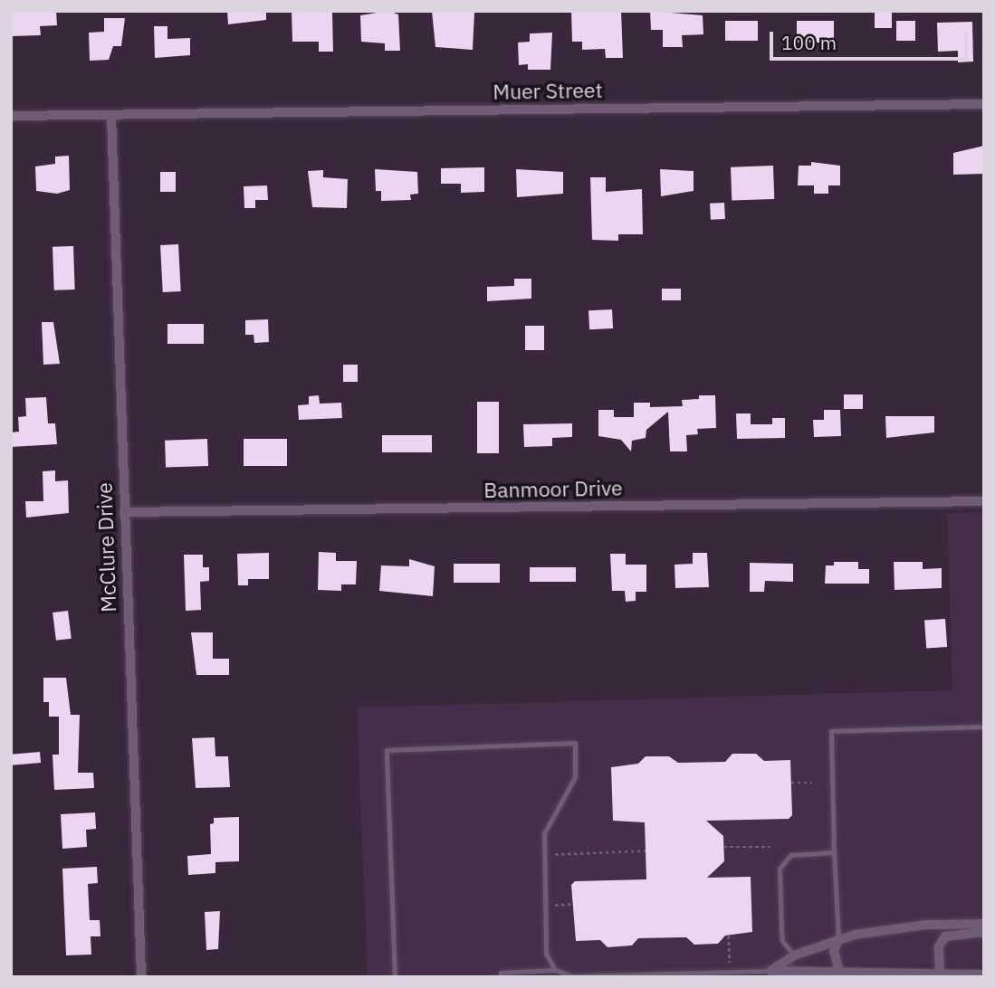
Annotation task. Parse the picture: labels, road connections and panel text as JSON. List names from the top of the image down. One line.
{"streets":{"street":["Muer Street","Banmoor Drive","McClure Drive"]},"crossings":[["Muer Street","McClure Drive"],["Banmoor Drive","McClure Drive"]],"scale_bar":"100 m"}
